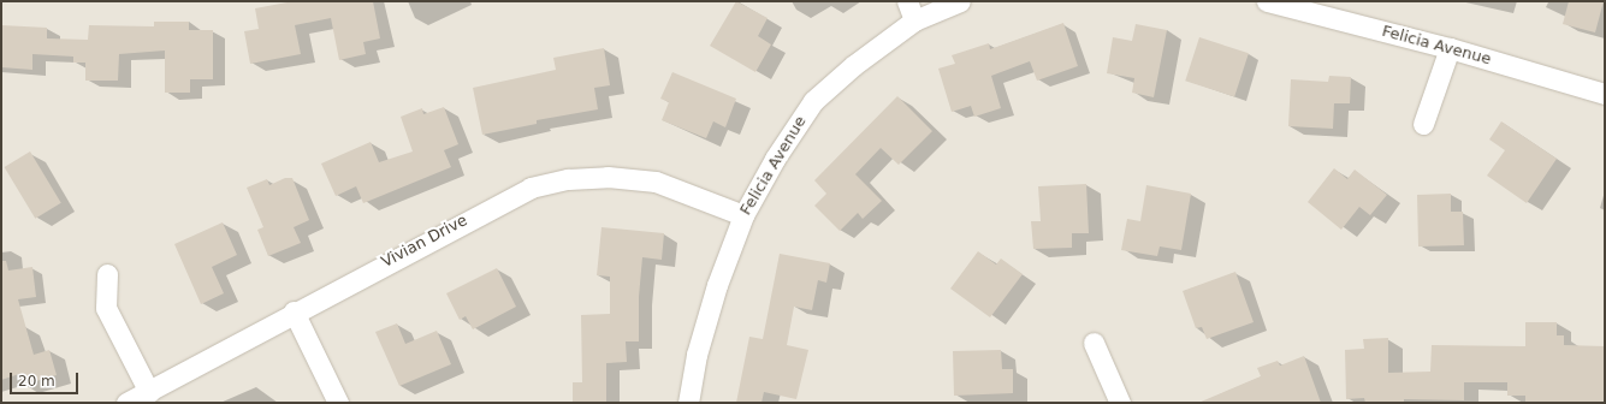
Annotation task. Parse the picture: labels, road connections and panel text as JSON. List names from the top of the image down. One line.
{"streets":{"street":["Felicia Avenue","Vivian Drive"]},"crossings":[["Felicia Avenue","Vivian Drive"]],"scale_bar":"20 m"}
